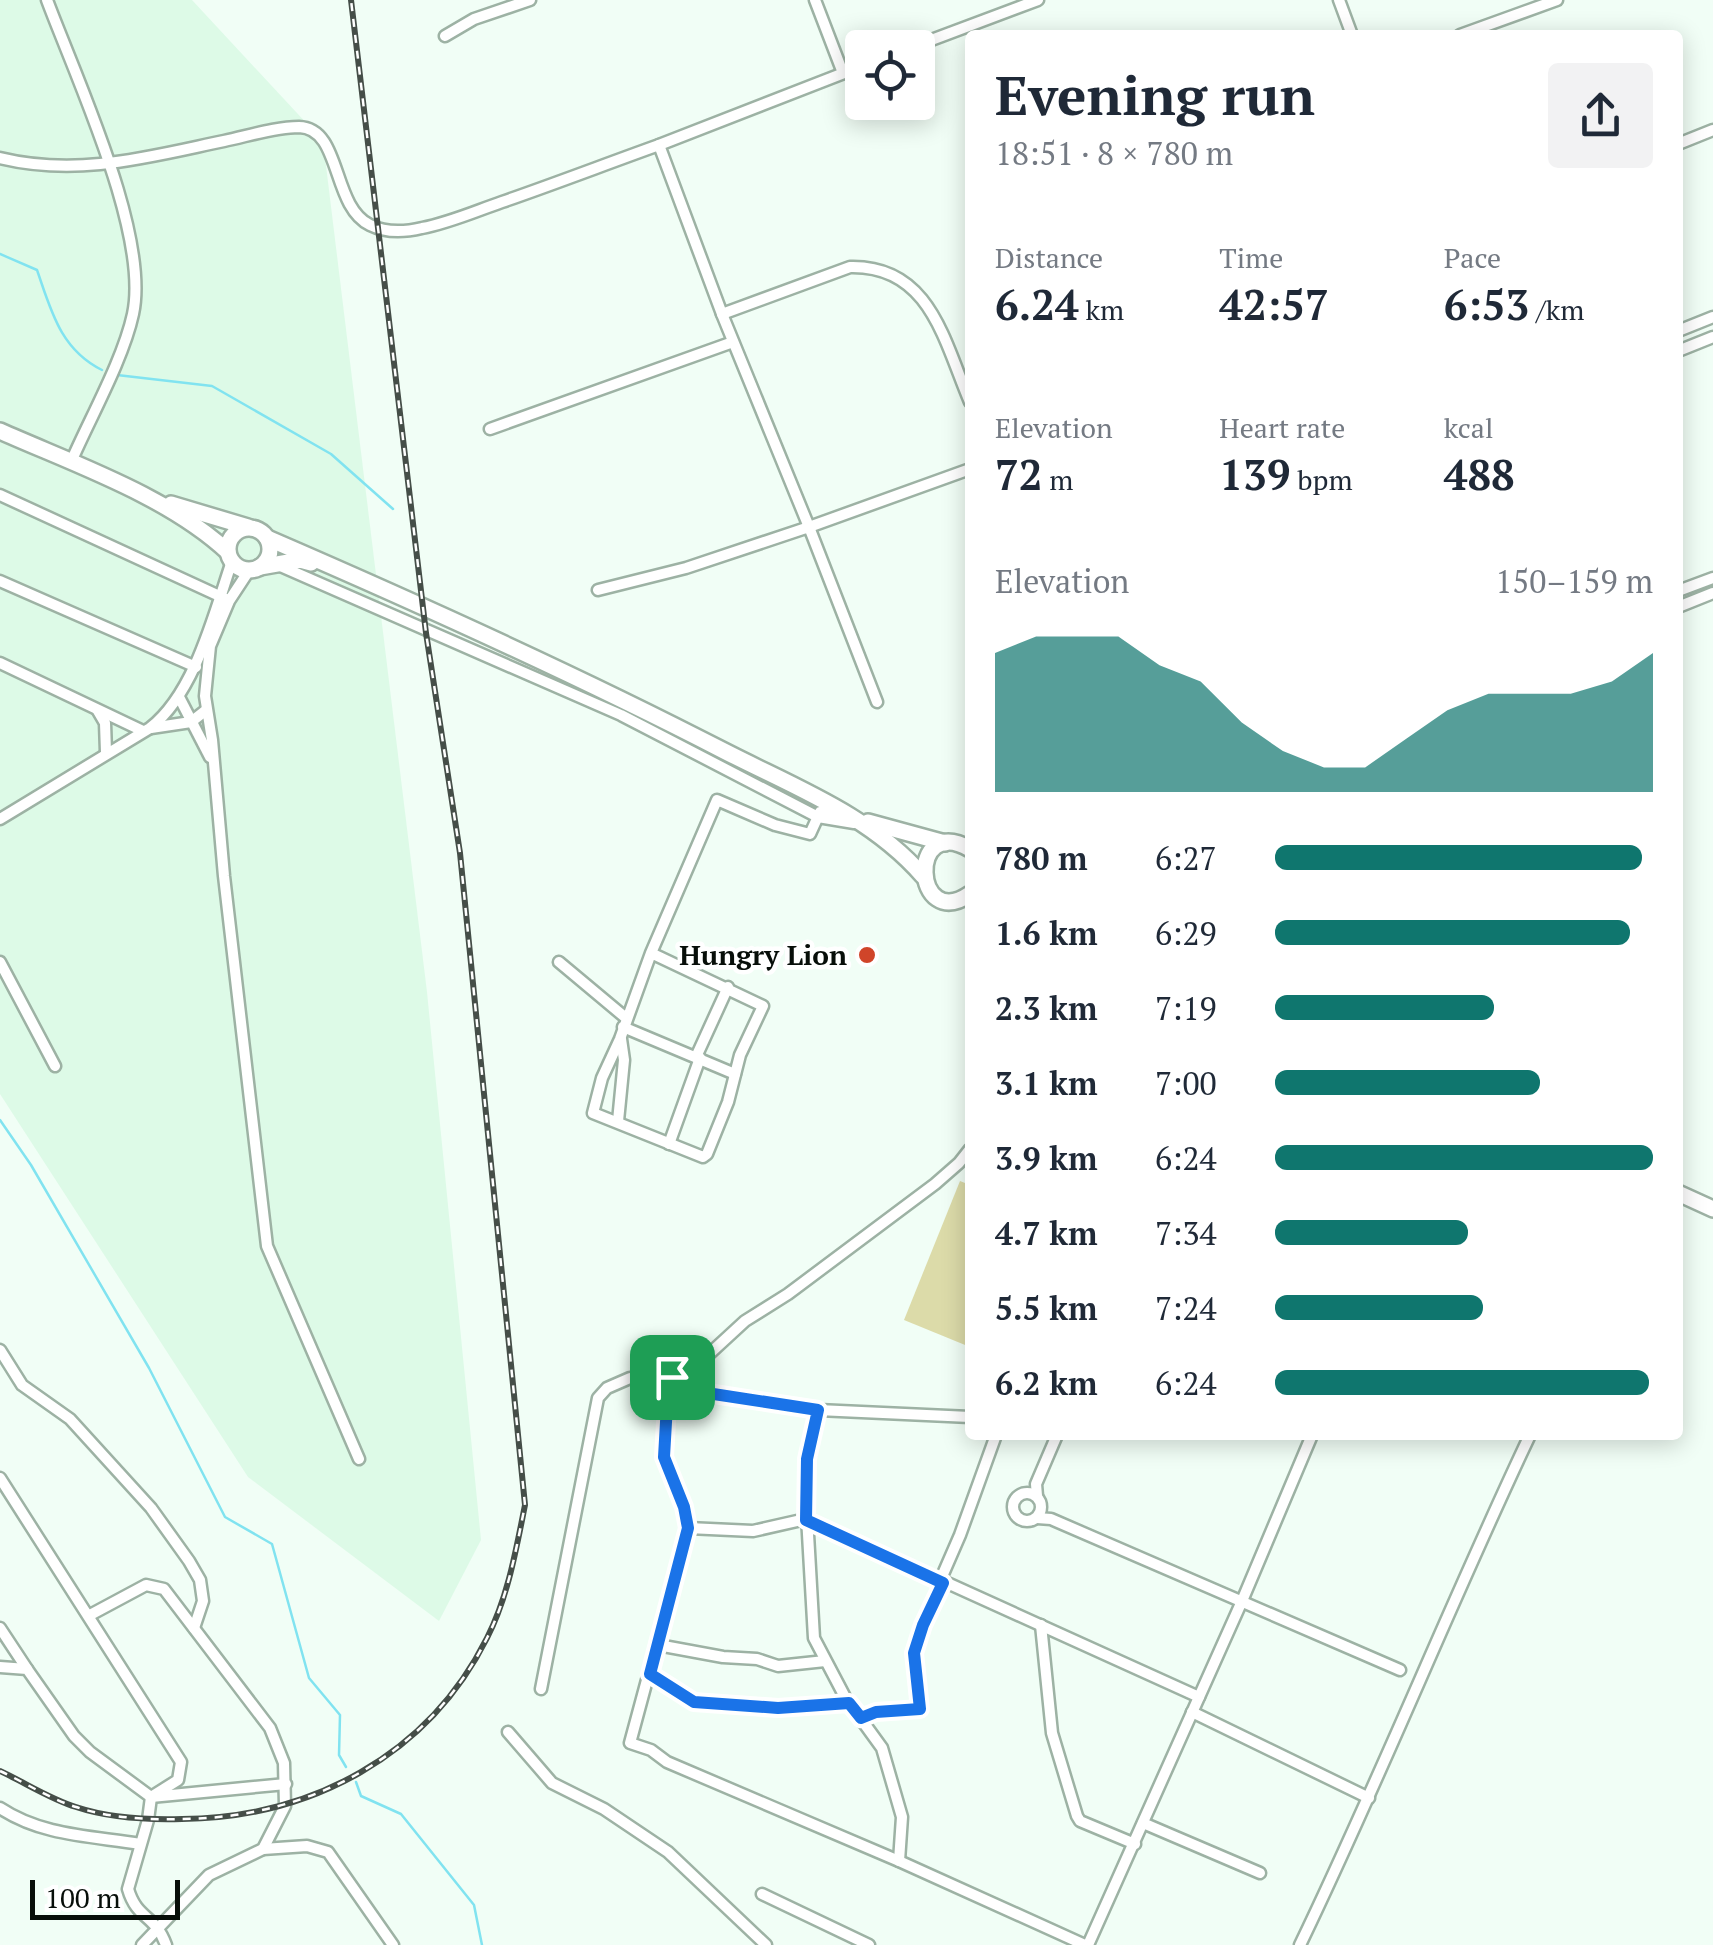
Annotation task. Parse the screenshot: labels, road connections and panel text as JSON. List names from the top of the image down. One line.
{"places":["Hungry Lion"],"scale_bar":"100 m","page":{"heading":["Evening run","18:51 · 8 × 780 m"],"stats":[["Distance","6.24 km"],["Time","42:57"],["Pace","6:53 /km"],["Elevation","72 m"],["Heart rate","139 bpm"],["kcal","488"]],"chart":["Elevation","150–159 m"],"list":[{"name":"780 m","note":"6:27"},{"name":"1.6 km","note":"6:29"},{"name":"2.3 km","note":"7:19"},{"name":"3.1 km","note":"7:00"},{"name":"3.9 km","note":"6:24"},{"name":"4.7 km","note":"7:34"},{"name":"5.5 km","note":"7:24"},{"name":"6.2 km","note":"6:24"}],"scale":"100 m"}}
